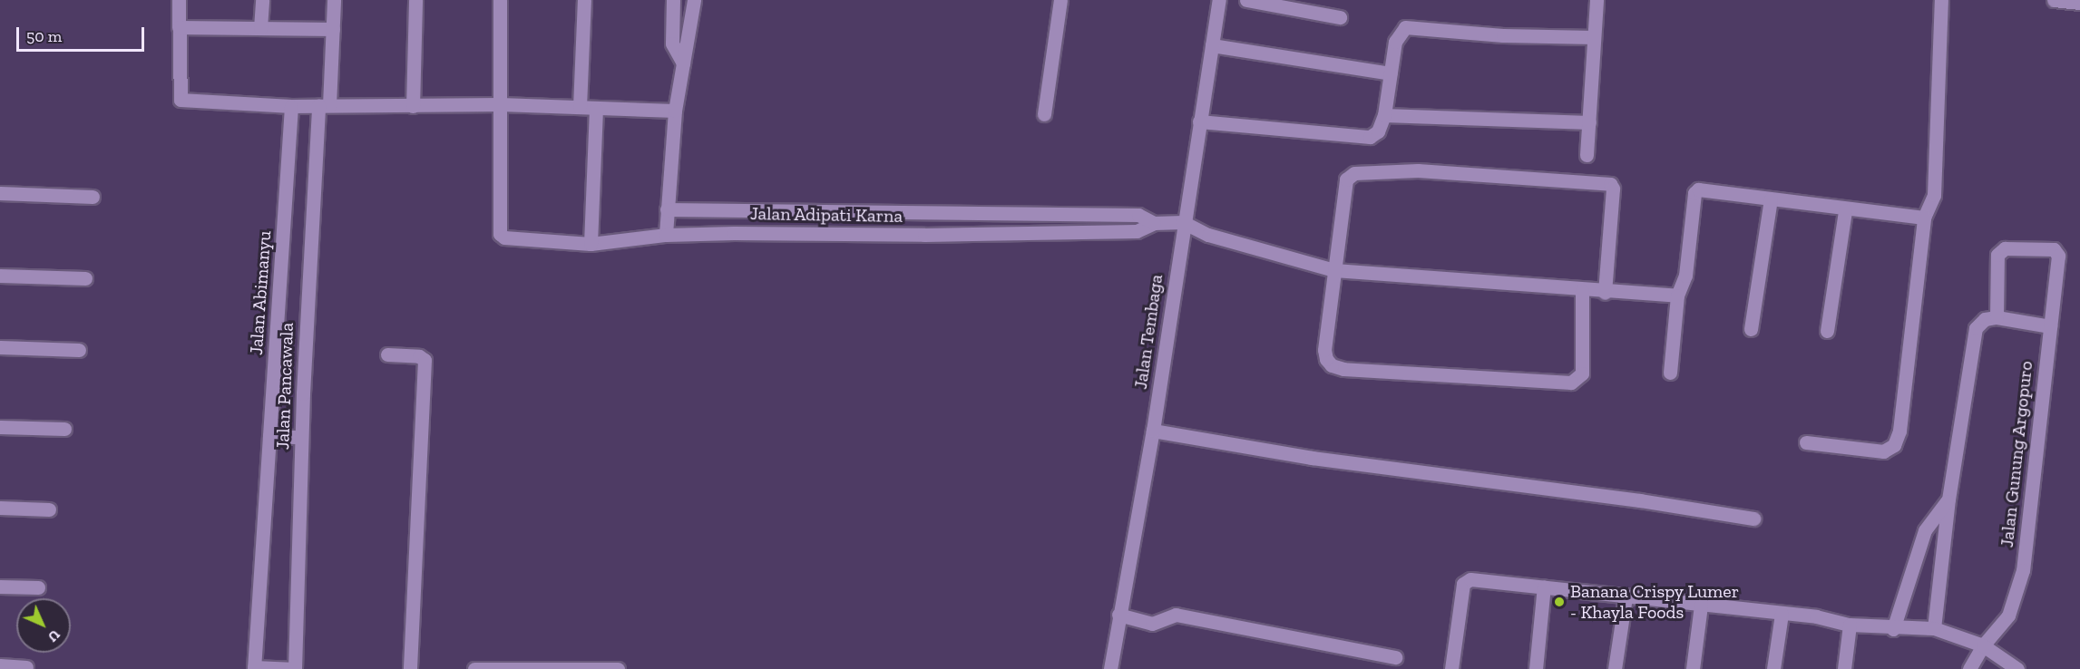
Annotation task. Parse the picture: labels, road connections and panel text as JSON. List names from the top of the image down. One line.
{"streets":{"street":["Jalan Adipati Karna","Jalan Abimanyu","Jalan Tembaga","Jalan Pancawala","Jalan Gunung Argopuro"]},"crossings":[["Jalan Adipati Karna","Jalan Tembaga"]],"places":["Banana Crispy Lumer - Khayla Foods"],"scale_bar":"50 m","north":"bottom right"}
